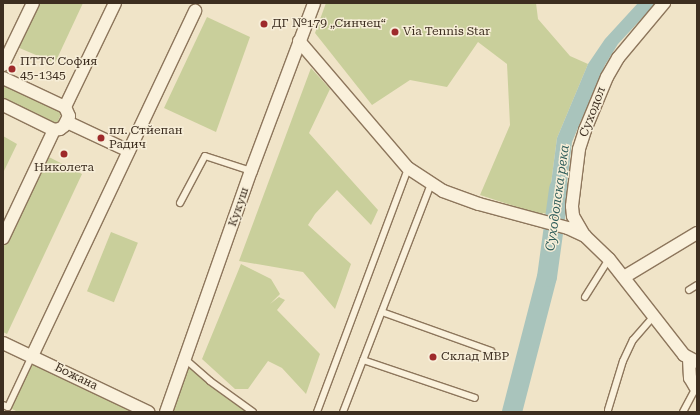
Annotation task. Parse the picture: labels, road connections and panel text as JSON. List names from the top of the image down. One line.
{"streets":{"street":["Суходол","Кукуш","Божана"]},"water":["Суходолска река"],"places":["ДГ №179 „Синчец“","Via Tennis Star","ПТТС София 45-1345","пл. Стйепан Радич","Николета","Склад МВР"]}
